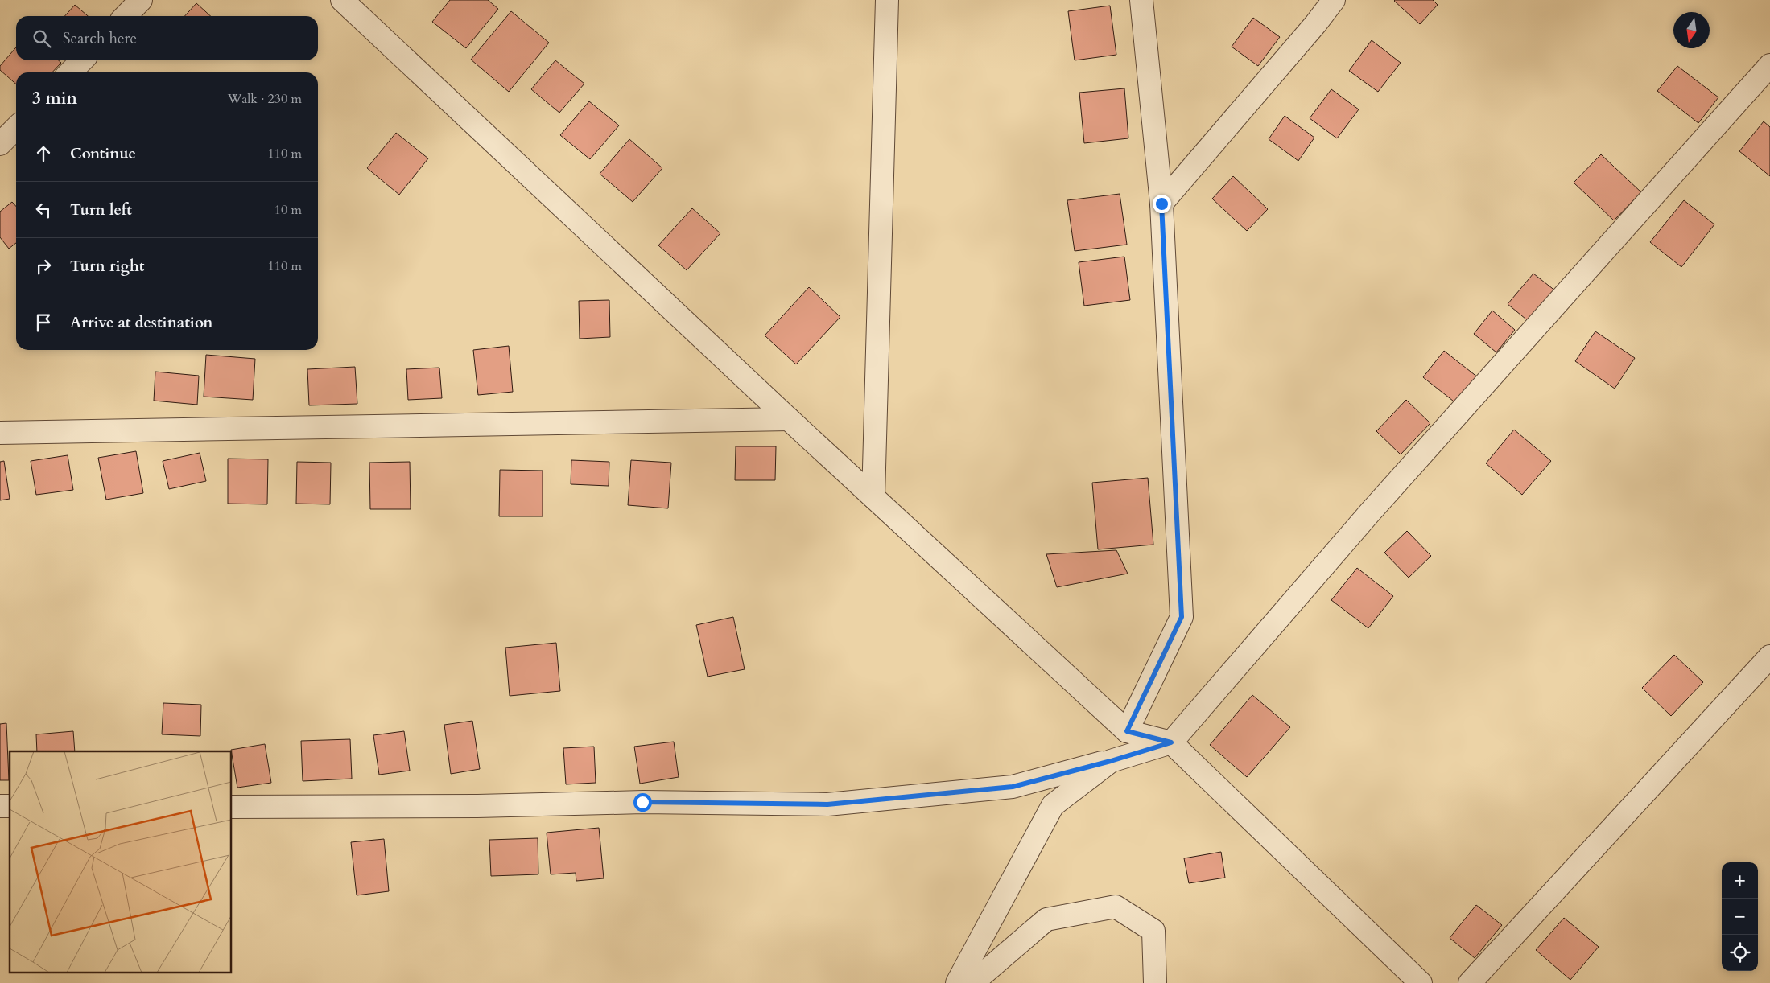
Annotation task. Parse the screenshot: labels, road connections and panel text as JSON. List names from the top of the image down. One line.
{"north":"bottom","page":{"search":"Search here","heading":["3 min","Walk · 230 m"],"list":[["Continue","110 m"],["Turn left","10 m"],["Turn right","110 m"],"Arrive at destination"],"map_buttons":["+","−"]}}
